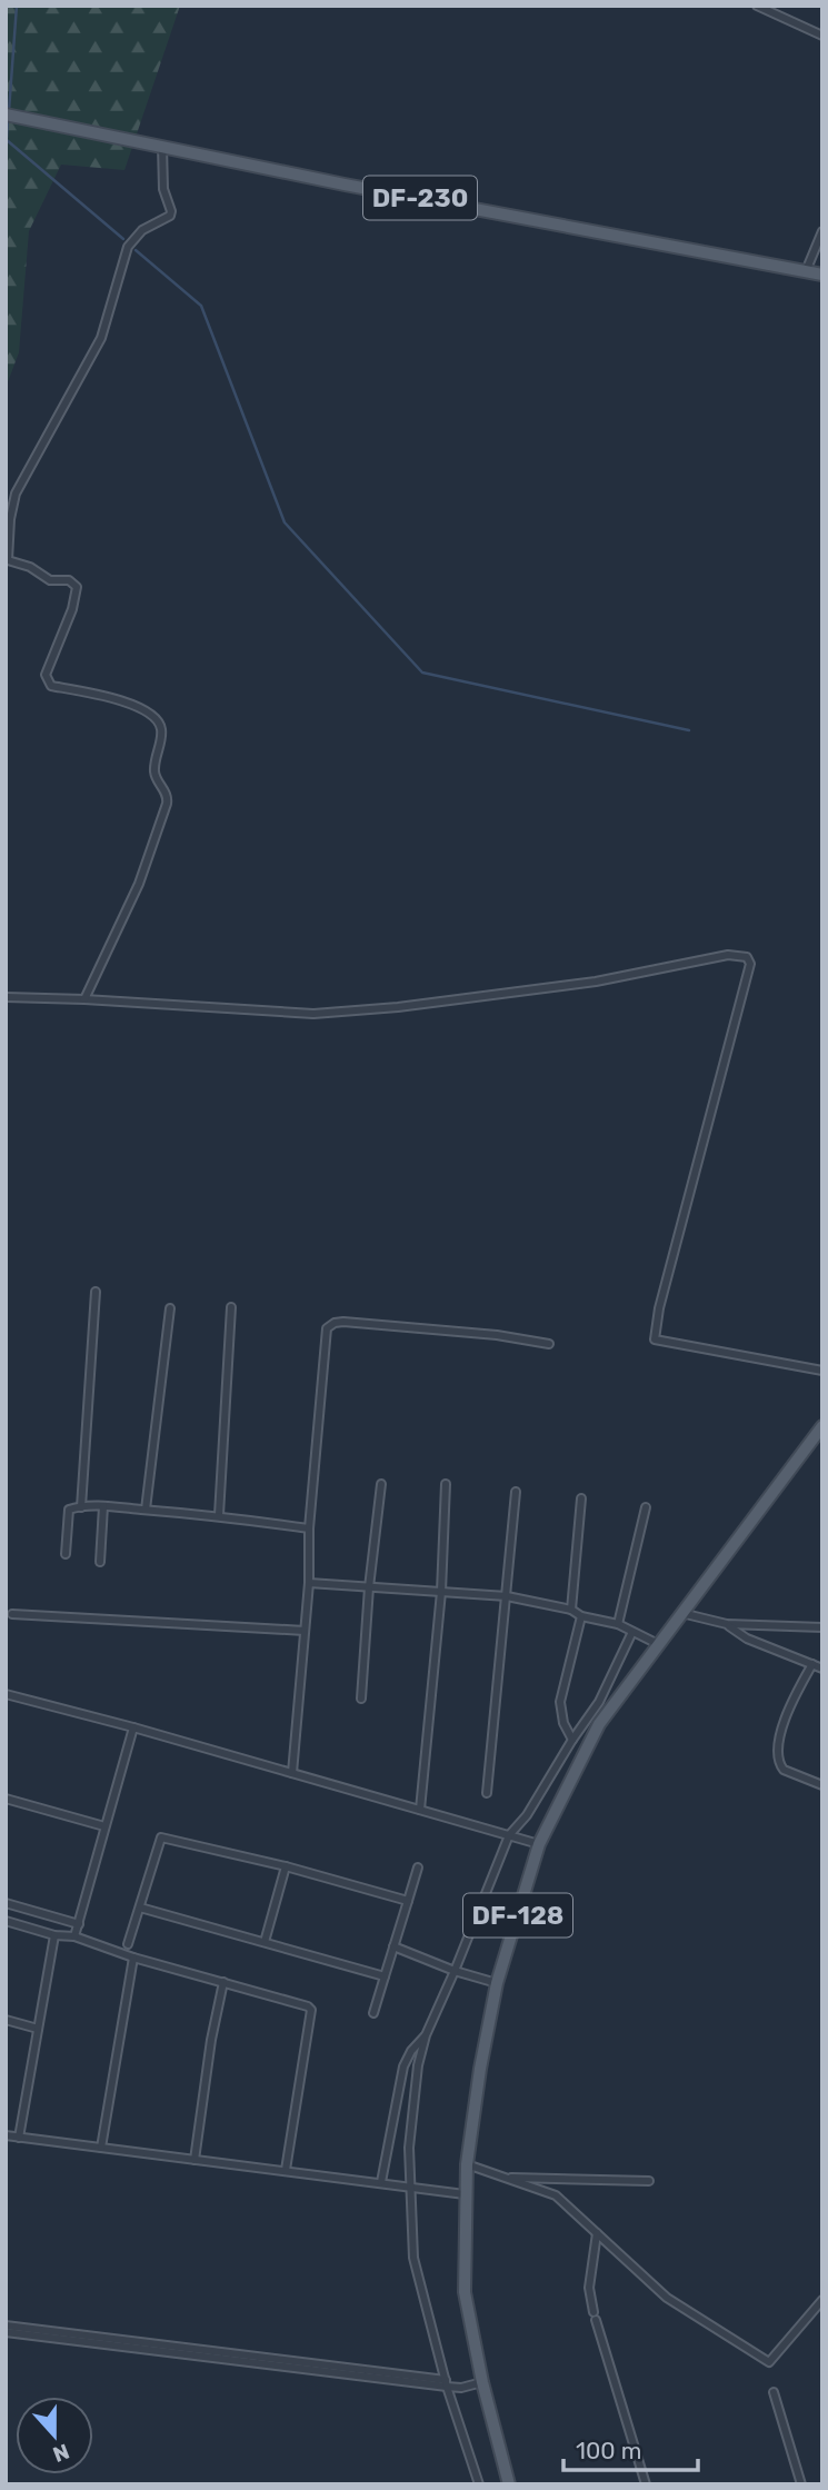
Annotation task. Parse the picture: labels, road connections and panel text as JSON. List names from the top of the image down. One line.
{"streets":{"main road":["DF-230","DF-128"]},"scale_bar":"100 m","north":"bottom"}
